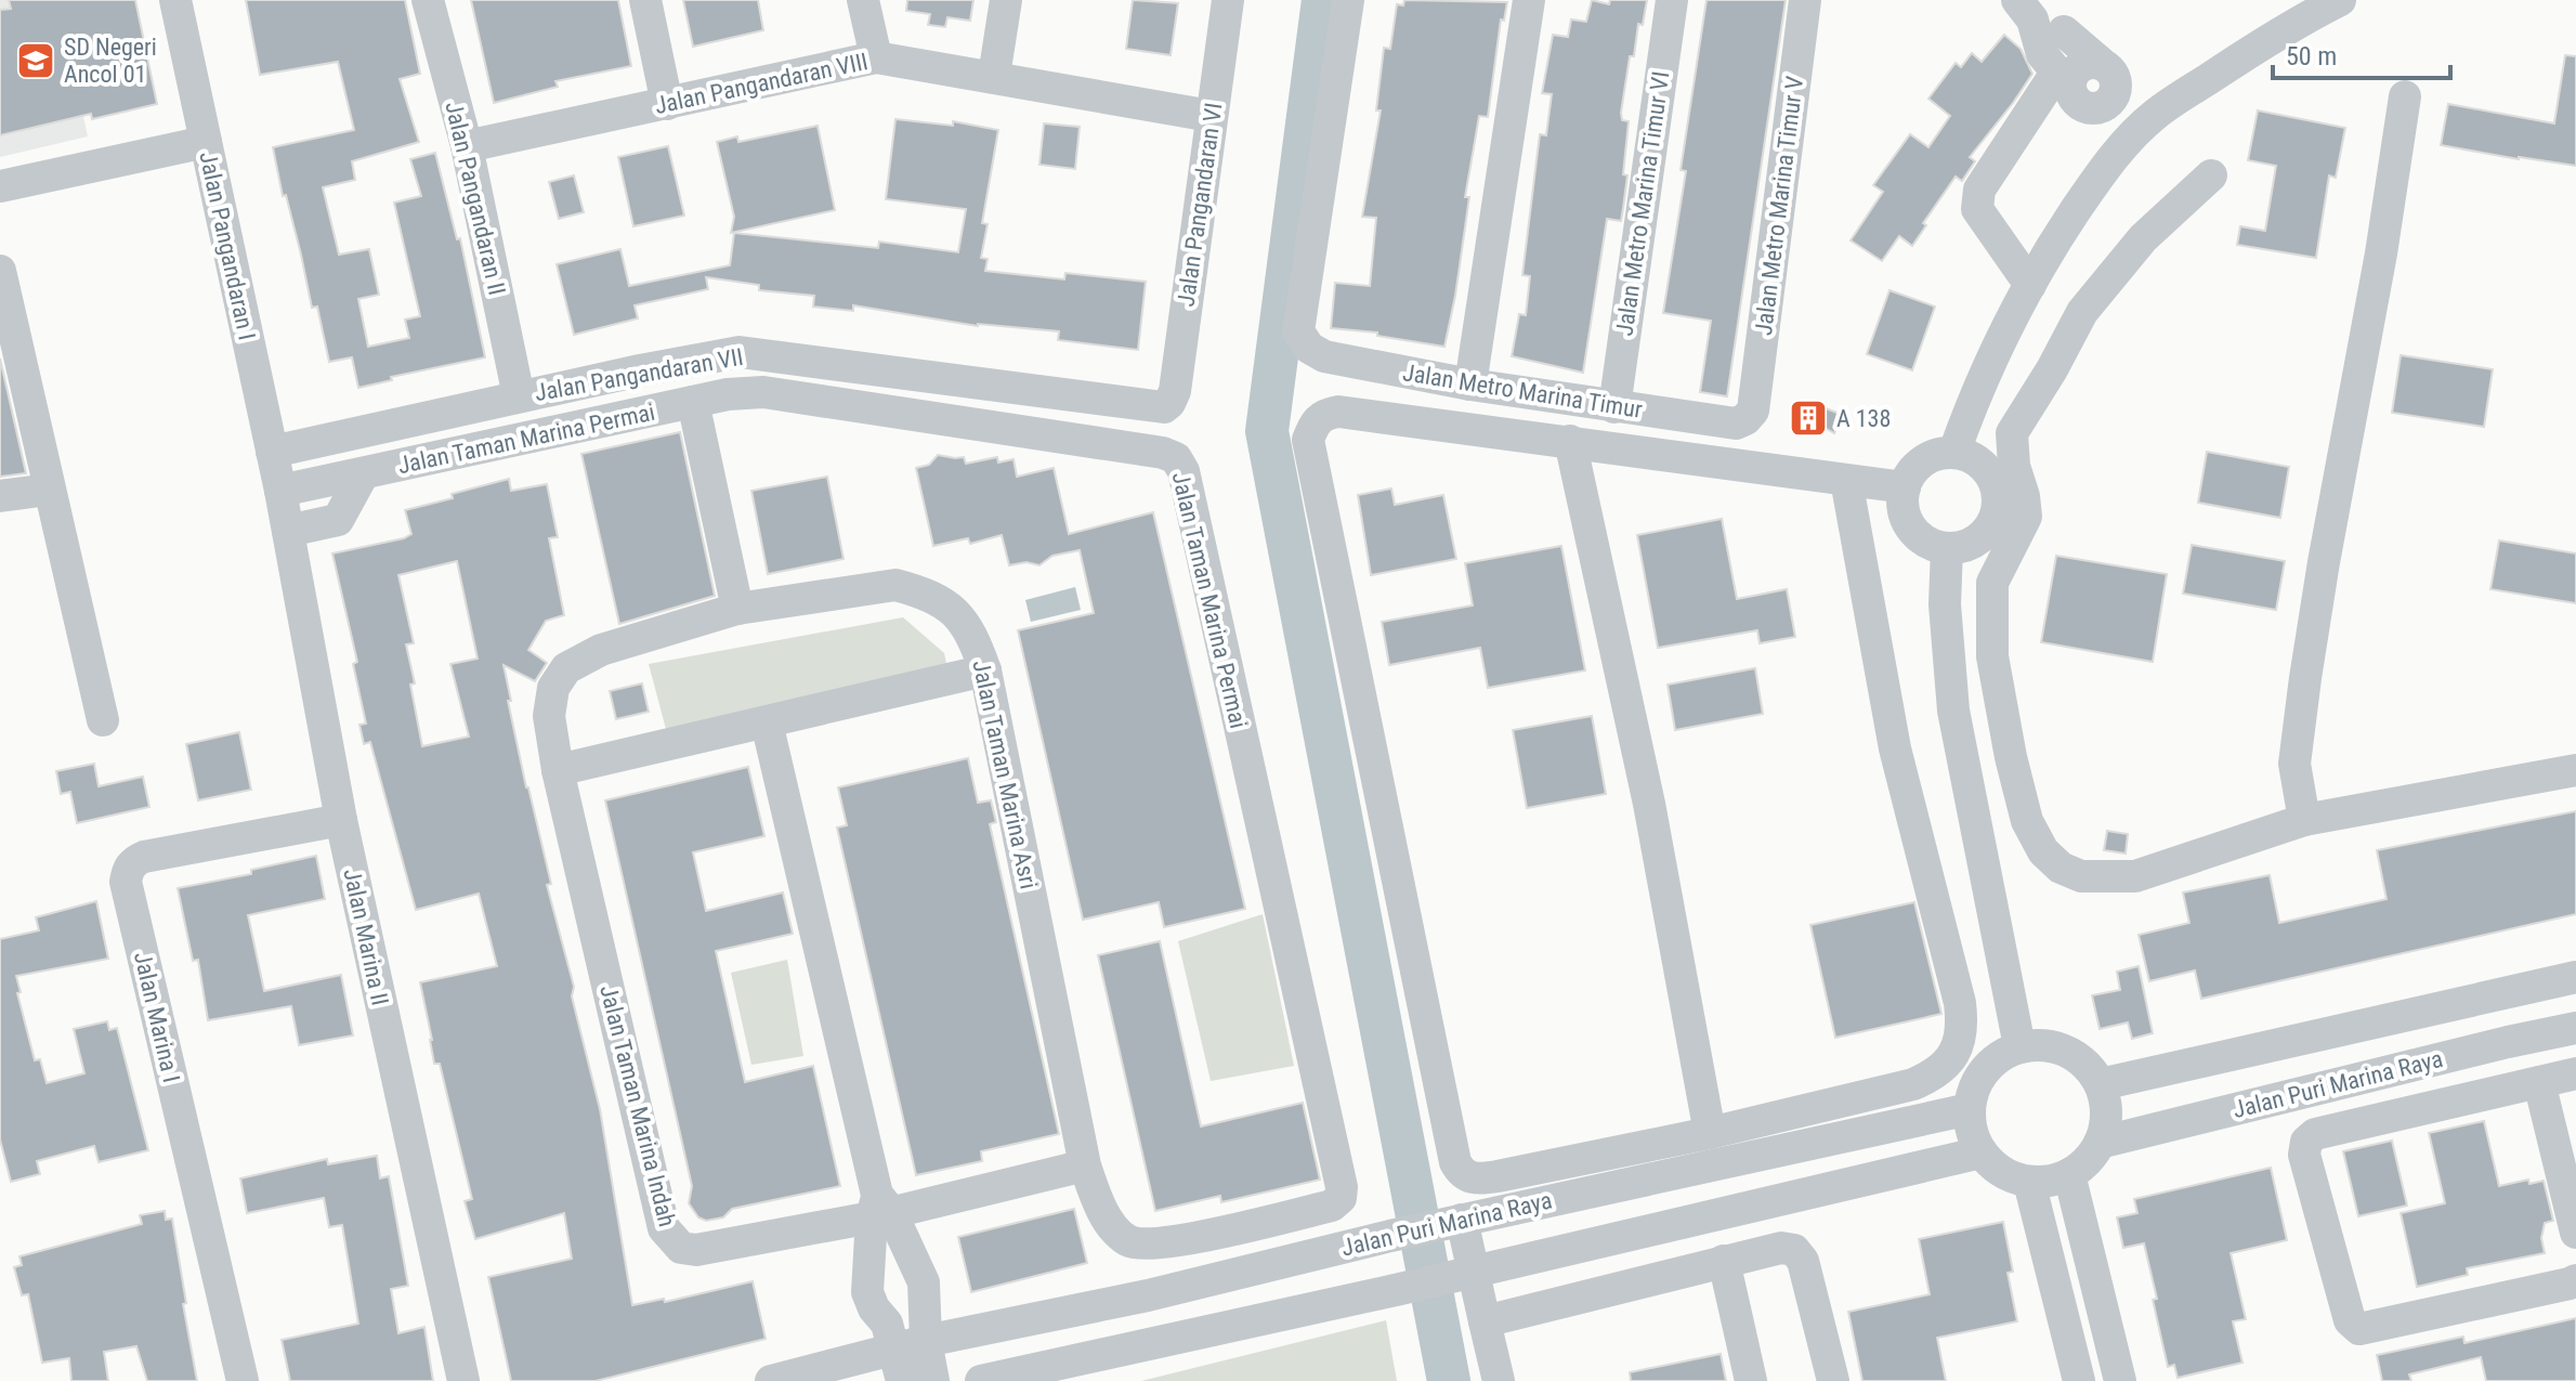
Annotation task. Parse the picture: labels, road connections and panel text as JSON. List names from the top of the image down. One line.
{"streets":{"street":["Jalan Pangandaran VIII","Jalan Pangandaran II","Jalan Metro Marina Timur VI","Jalan Pangandaran VI","Jalan Metro Marina Timur V","Jalan Pangandaran I","Jalan Pangandaran VII","Jalan Metro Marina Timur","Jalan Taman Marina Permai","Jalan Taman Marina Asri","Jalan Marina II","Jalan Marina I","Jalan Puri Marina Raya","Jalan Taman Marina Indah"]},"crossings":[["Jalan Pangandaran VIII","Jalan Pangandaran II"],["Jalan Pangandaran VIII","Jalan Pangandaran VI"],["Jalan Pangandaran II","Jalan Pangandaran VII"],["Jalan Metro Marina Timur VI","Jalan Metro Marina Timur"],["Jalan Pangandaran VI","Jalan Pangandaran VII"],["Jalan Metro Marina Timur V","Jalan Metro Marina Timur"],["Jalan Pangandaran I","Jalan Pangandaran VII"],["Jalan Pangandaran I","Jalan Taman Marina Permai"],["Jalan Pangandaran I","Jalan Marina II"],["Jalan Taman Marina Permai","Jalan Taman Marina Asri"],["Jalan Taman Marina Permai","Jalan Marina II"],["Jalan Taman Marina Permai","Jalan Taman Marina Indah"],["Jalan Taman Marina Asri","Jalan Taman Marina Indah"],["Jalan Marina II","Jalan Marina I"]],"places":{"school or university":["SD Negeri Ancol 01"],"building":["A 138"]},"scale_bar":"50 m"}
